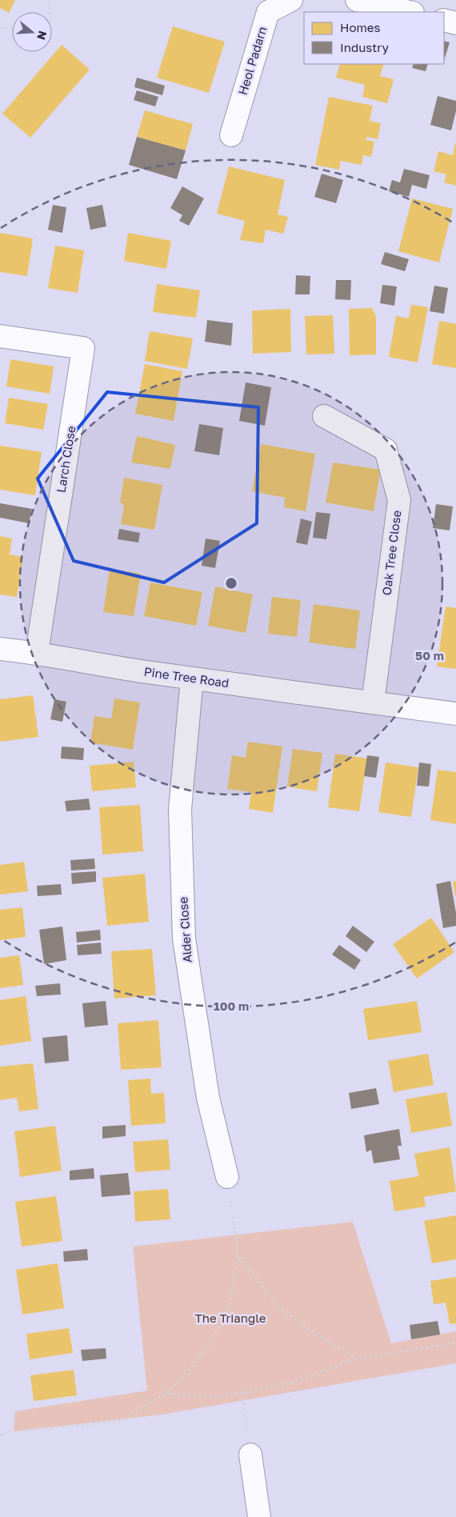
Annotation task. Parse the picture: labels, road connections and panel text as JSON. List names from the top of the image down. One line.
{"streets":{"street":["Heol Padarn","Larch Close","Oak Tree Close","Pine Tree Road","Alder Close"]},"crossings":[["Larch Close","Pine Tree Road"],["Oak Tree Close","Pine Tree Road"],["Pine Tree Road","Alder Close"]],"parks":["The Triangle"],"legend":["Homes","Industry"],"north":"right","rings":["50 m","100 m"]}
